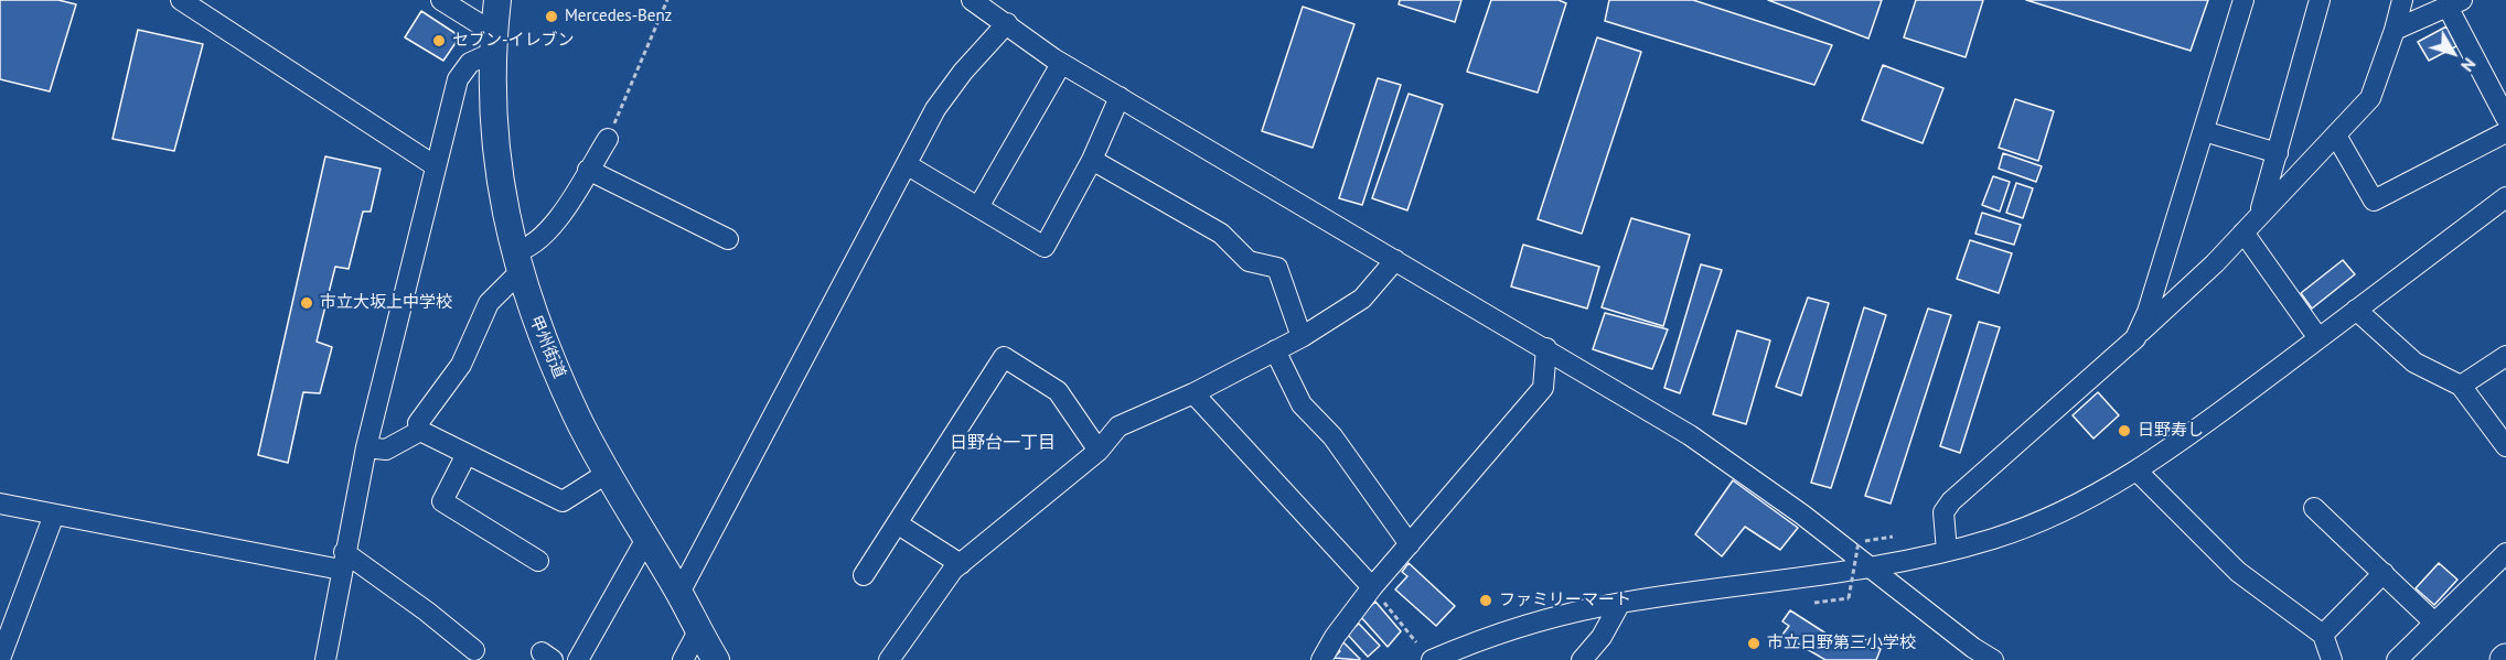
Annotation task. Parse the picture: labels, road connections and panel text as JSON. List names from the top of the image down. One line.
{"streets":{"main road":["甲州街道"]},"districts":["日野台一丁目"],"places":["Mercedes-Benz","セブン-イレブン","市立大坂上中学校","日野寿し","ファミリーマート","市立日野第三小学校"],"north":"bottom right"}
